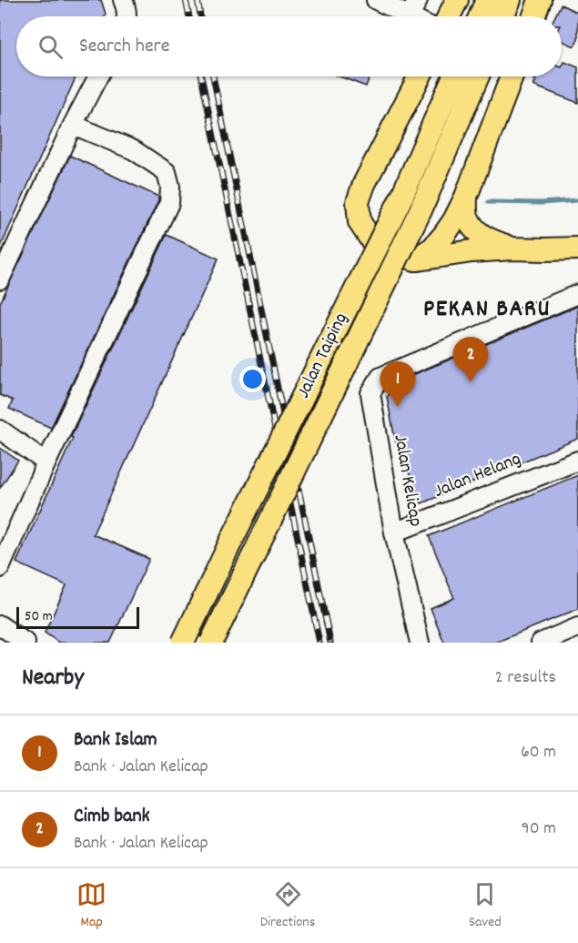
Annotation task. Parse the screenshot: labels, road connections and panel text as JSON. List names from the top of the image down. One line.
{"streets":{"main road":["Jalan Taiping"],"street":["Jalan Helang","Jalan Kelicap"]},"crossings":[["Jalan Helang","Jalan Kelicap"]],"districts":["PEKAN BARU"],"scale_bar":"50 m","page":{"search":"Search here","pins":["2","1"],"scale":"50 m","heading":["Nearby","2 results"],"list":[{"mark":"1","name":"Bank Islam","note":"Bank · Jalan Kelicap","value":"60 m"},{"mark":"2","name":"Cimb bank","note":"Bank · Jalan Kelicap","value":"90 m"}],"nav":["Map","Directions","Saved"]}}
